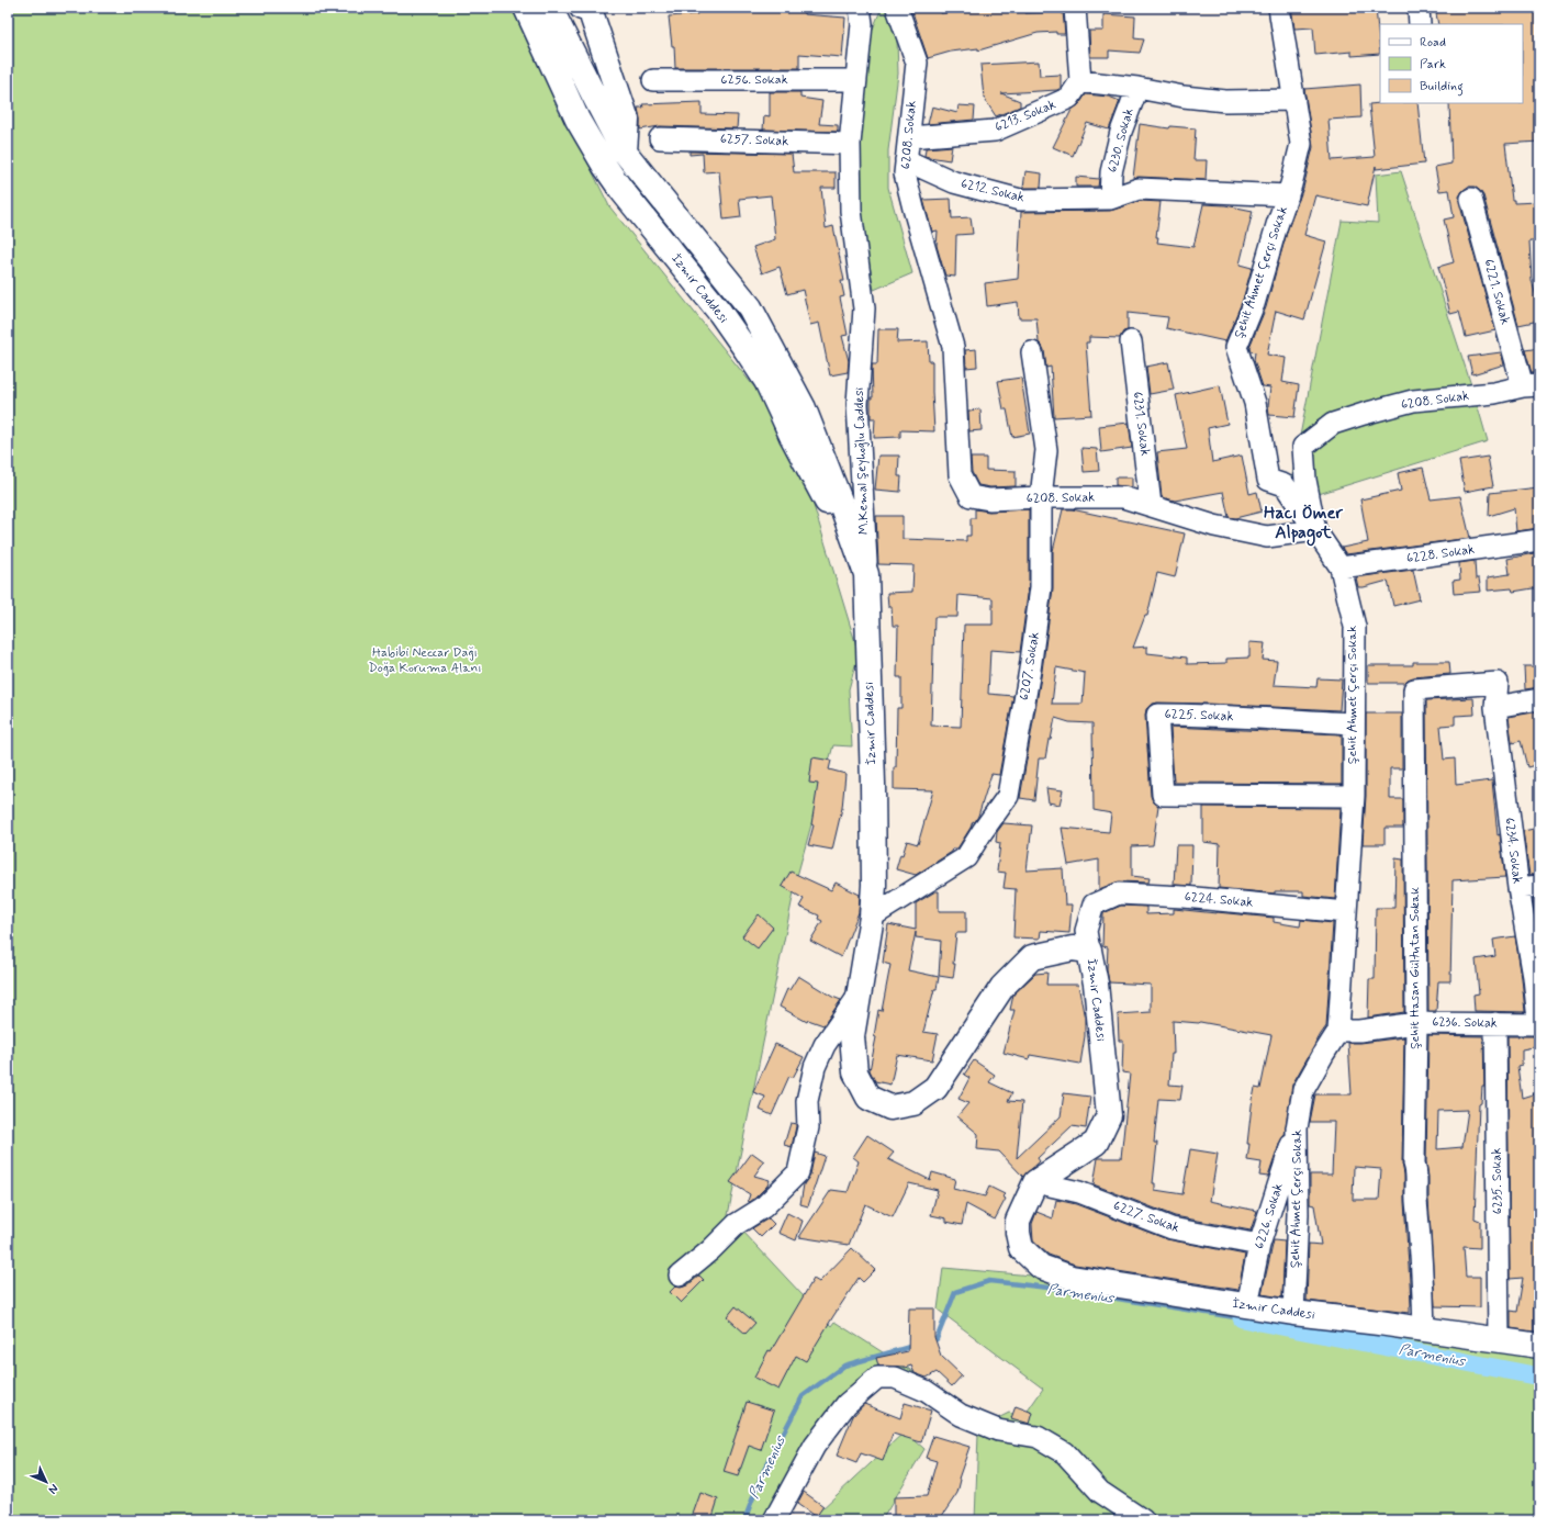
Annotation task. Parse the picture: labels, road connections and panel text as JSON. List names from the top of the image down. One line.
{"streets":{"street":["6256. Sokak","6213. Sokak","6208. Sokak","6257. Sokak","6230. Sokak","6212. Sokak","Şehit Ahmet Çerçi Sokak","İzmir Caddesi","6221. Sokak","6231. Sokak","M.Kemal Şeyhoğlu Caddesi","6228. Sokak","6207. Sokak","6225. Sokak","6234. Sokak","6224. Sokak","Şehit Hasan Gültutan Sokak","6236. Sokak","6235. Sokak","6226. Sokak","6227. Sokak"]},"crossings":[["6256. Sokak","M.Kemal Şeyhoğlu Caddesi"],["6213. Sokak","6208. Sokak"],["6208. Sokak","6212. Sokak"],["6208. Sokak","Şehit Ahmet Çerçi Sokak"],["6208. Sokak","6221. Sokak"],["6208. Sokak","6231. Sokak"],["6208. Sokak","6207. Sokak"],["6257. Sokak","M.Kemal Şeyhoğlu Caddesi"],["6230. Sokak","6212. Sokak"],["6230. Sokak","Şehit Ahmet Çerçi Sokak"],["Şehit Ahmet Çerçi Sokak","İzmir Caddesi"],["Şehit Ahmet Çerçi Sokak","6228. Sokak"],["Şehit Ahmet Çerçi Sokak","6225. Sokak"],["Şehit Ahmet Çerçi Sokak","6224. Sokak"],["Şehit Ahmet Çerçi Sokak","6236. Sokak"],["Şehit Ahmet Çerçi Sokak","6226. Sokak"],["İzmir Caddesi","M.Kemal Şeyhoğlu Caddesi"],["İzmir Caddesi","6207. Sokak"],["İzmir Caddesi","6224. Sokak"],["İzmir Caddesi","Şehit Hasan Gültutan Sokak"],["İzmir Caddesi","6235. Sokak"],["İzmir Caddesi","6226. Sokak"],["İzmir Caddesi","6227. Sokak"],["6234. Sokak","Şehit Hasan Gültutan Sokak"],["Şehit Hasan Gültutan Sokak","6236. Sokak"],["6236. Sokak","6235. Sokak"],["6226. Sokak","6227. Sokak"]],"districts":["Hacı Ömer Alpagot"],"water":["Parmenius"],"parks":["Habibi Neccar Dağı Doğa Koruma Alanı"],"legend":["Road","Park","Building"],"north":"bottom right"}
